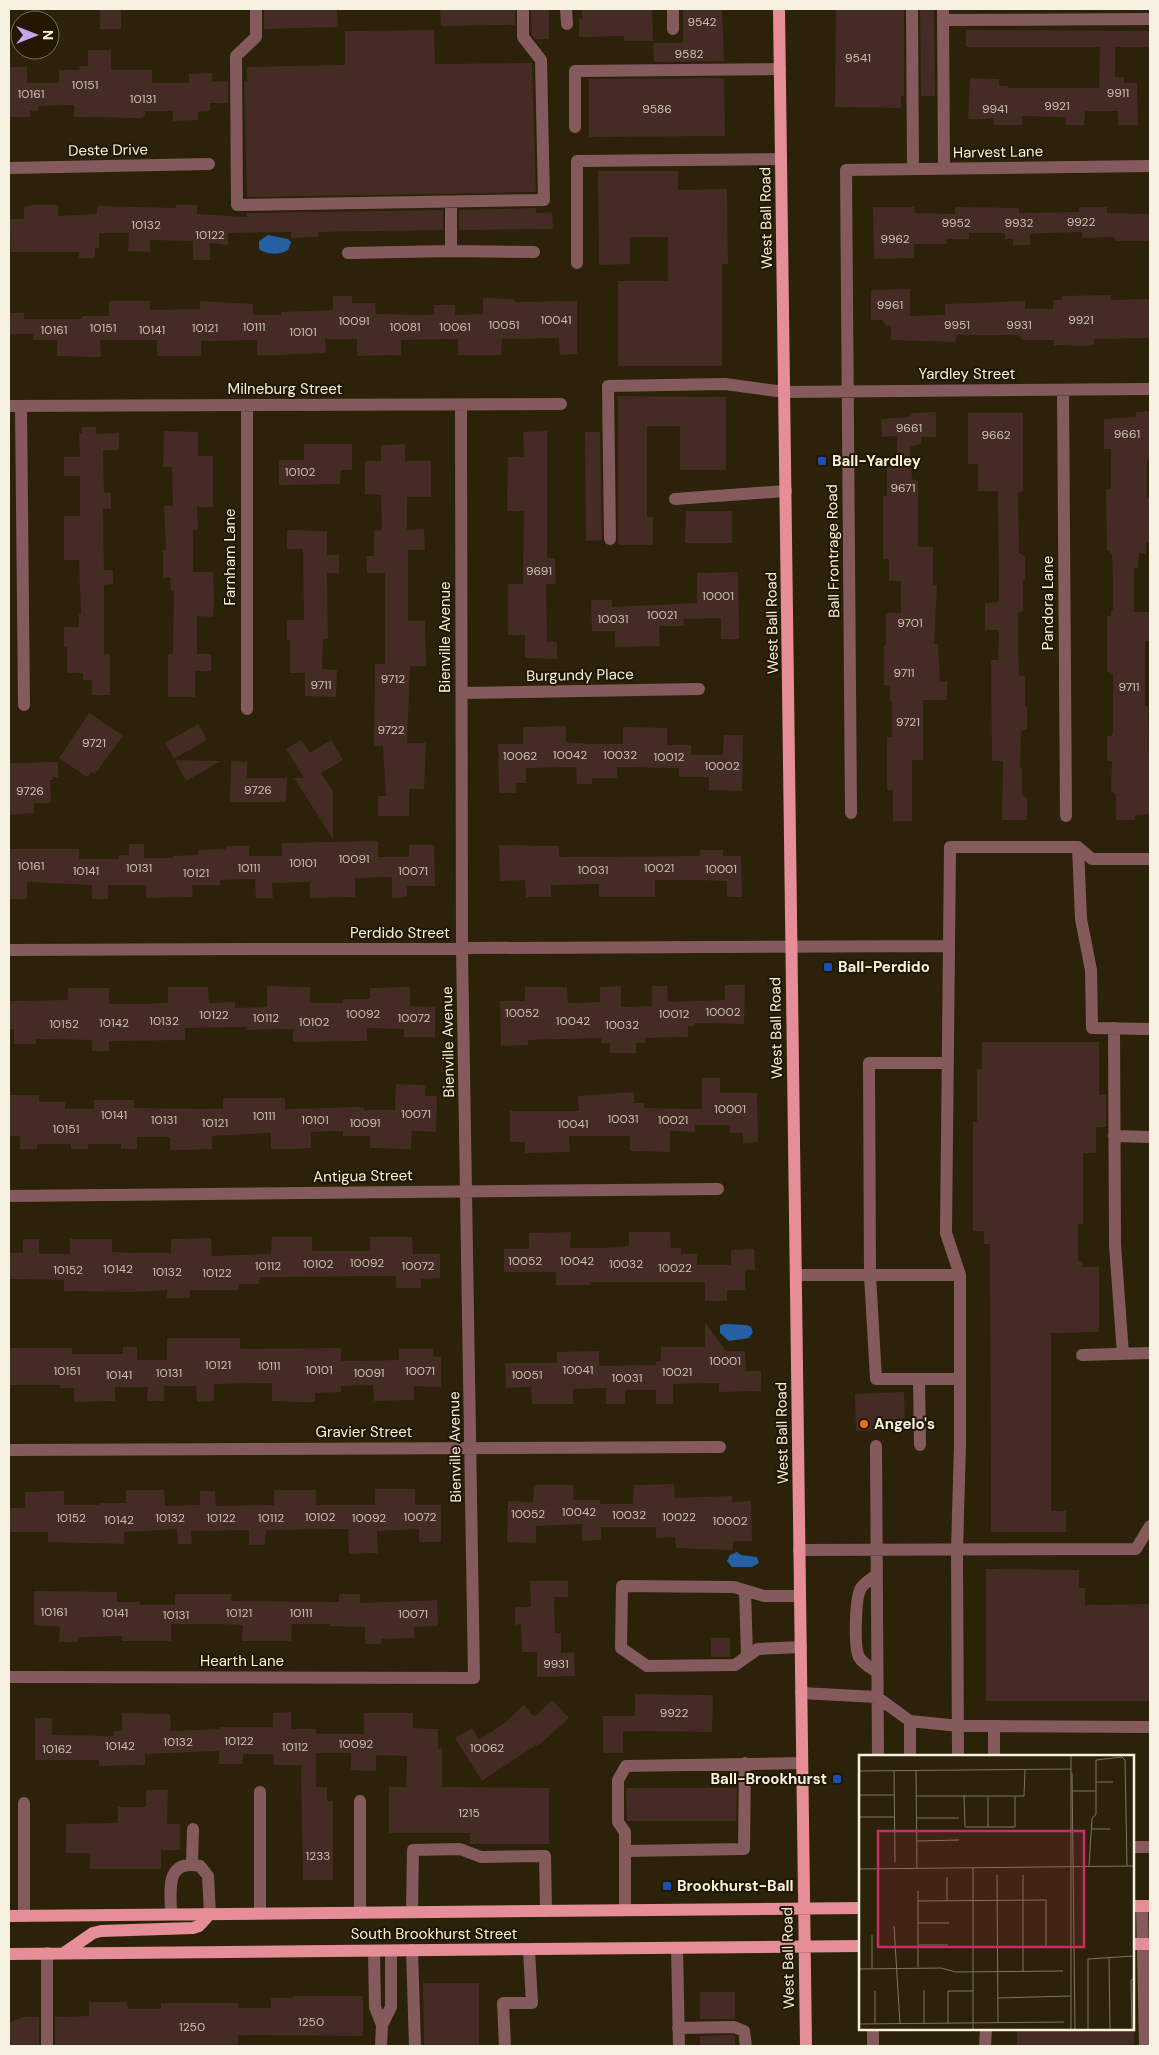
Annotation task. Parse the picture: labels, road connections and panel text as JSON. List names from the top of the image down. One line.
{"streets":{"main road":["West Ball Road","South Brookhurst Street"],"street":["Deste Drive","Harvest Lane","Yardley Street","Milneburg Street","Ball Frontrage Road","Farnham Lane","Pandora Lane","Bienville Avenue","Burgundy Place","Perdido Street","Antigua Street","Gravier Street","Hearth Lane"]},"crossings":[["Harvest Lane","Ball Frontrage Road"],["West Ball Road","Yardley Street"],["West Ball Road","Perdido Street"],["West Ball Road","South Brookhurst Street"],["Yardley Street","Ball Frontrage Road"],["Yardley Street","Pandora Lane"],["Milneburg Street","Farnham Lane"],["Milneburg Street","Bienville Avenue"],["Bienville Avenue","Burgundy Place"],["Bienville Avenue","Perdido Street"],["Bienville Avenue","Antigua Street"],["Bienville Avenue","Gravier Street"],["Bienville Avenue","Hearth Lane"]],"places":{"transit":["Ball-Yardley","Ball-Perdido","Ball-Brookhurst","Brookhurst-Ball"],"other":["Angelo's"]},"house_numbers":["9542","9582","9541","10151","9911","10161","10131","9921","9586","9941","9922","9952","9932","10132","10122","9962","9961","10041","9921","10091","10051","9951","9931","10111","10081","10061","10151","10121","10161","10141","10101","9661","9661","9662","10102","9671","9691","10001","10021","10031","9701","9711","9712","9711","9711","9721","9722","9721","10042","10032","10062","10012","10002","9726","9726","10091","10101","10161","10131","10111","10021","10001","10031","10141","10071","10121","10002","10052","10092","10012","10122","10112","10072","10132","10042","10102","10142","10152","10032","10001","10071","10141","10111","10031","10131","10101","10021","10121","10091","10041","10151","10052","10042","10092","10102","10032","10112","10072","10022","10142","10152","10132","10122","10001","10121","10111","10101","10041","10151","10071","10021","10131","10091","10141","10051","10031","10042","10052","10032","10102","10072","10022","10152","10132","10122","10112","10092","10142","10002","10161","10141","10121","10111","10071","10131","9931","9922","10122","10132","10092","10142","10112","10062","10162","1215","1233","1250","1250"],"north":"right"}
